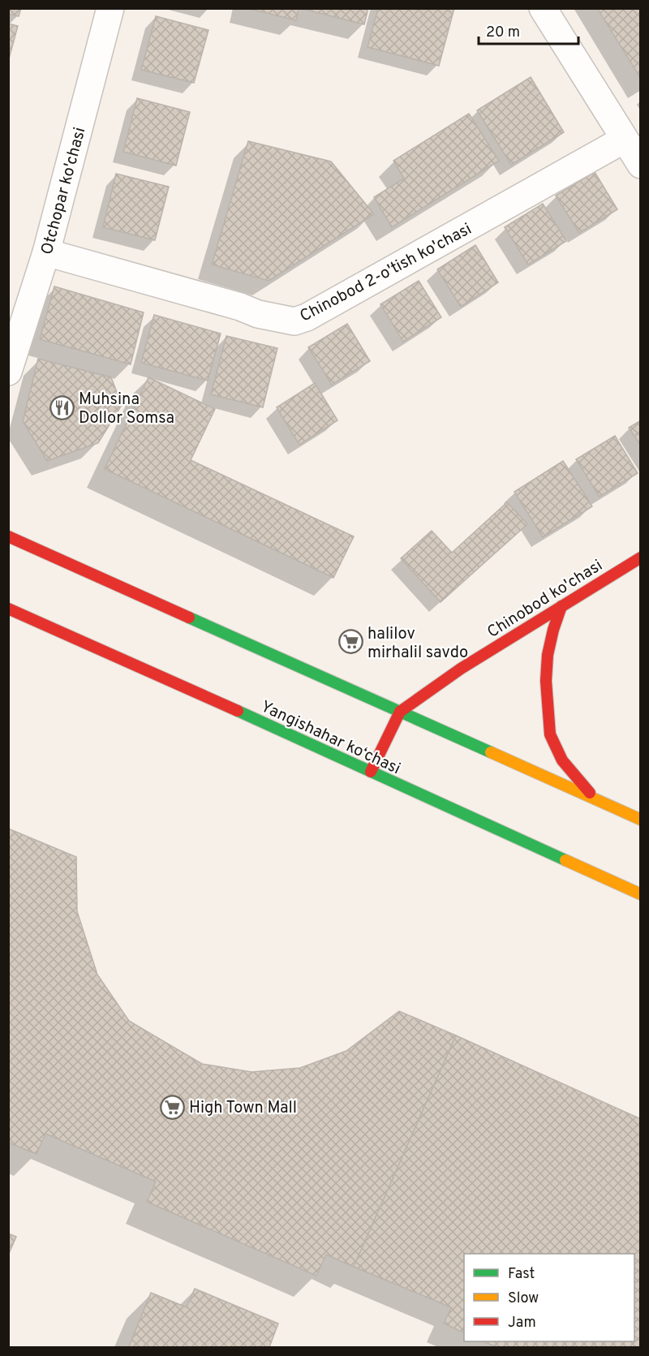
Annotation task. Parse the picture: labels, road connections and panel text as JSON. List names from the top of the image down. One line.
{"streets":{"main road":["Chinobod ko'chasi","Yangishahar ko‘chasi"],"street":["Otchopar ko'chasi","Chinobod 2-o'tish ko'chasi"]},"crossings":[["Otchopar ko'chasi","Chinobod 2-o'tish ko'chasi"],["Chinobod ko'chasi","Yangishahar ko‘chasi"]],"places":{"restaurant":["Muhsina Dollor Somsa"],"supermarket":["halilov mirhalil savdo","High Town Mall"]},"legend":["Fast","Slow","Jam"],"scale_bar":"20 m"}
